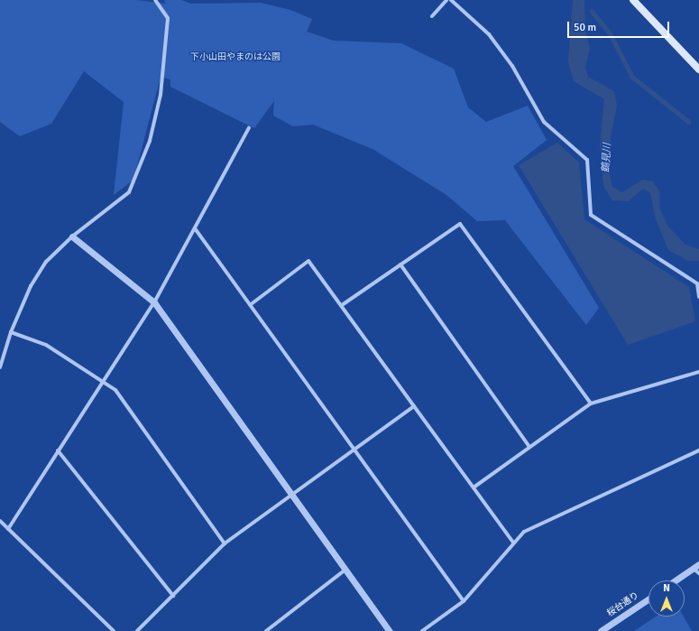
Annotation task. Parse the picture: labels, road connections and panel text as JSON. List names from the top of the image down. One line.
{"streets":{"street":["桜台通り"]},"water":["鶴見川"],"parks":["下小山田やまのは公園"],"scale_bar":"50 m","north":"top"}
